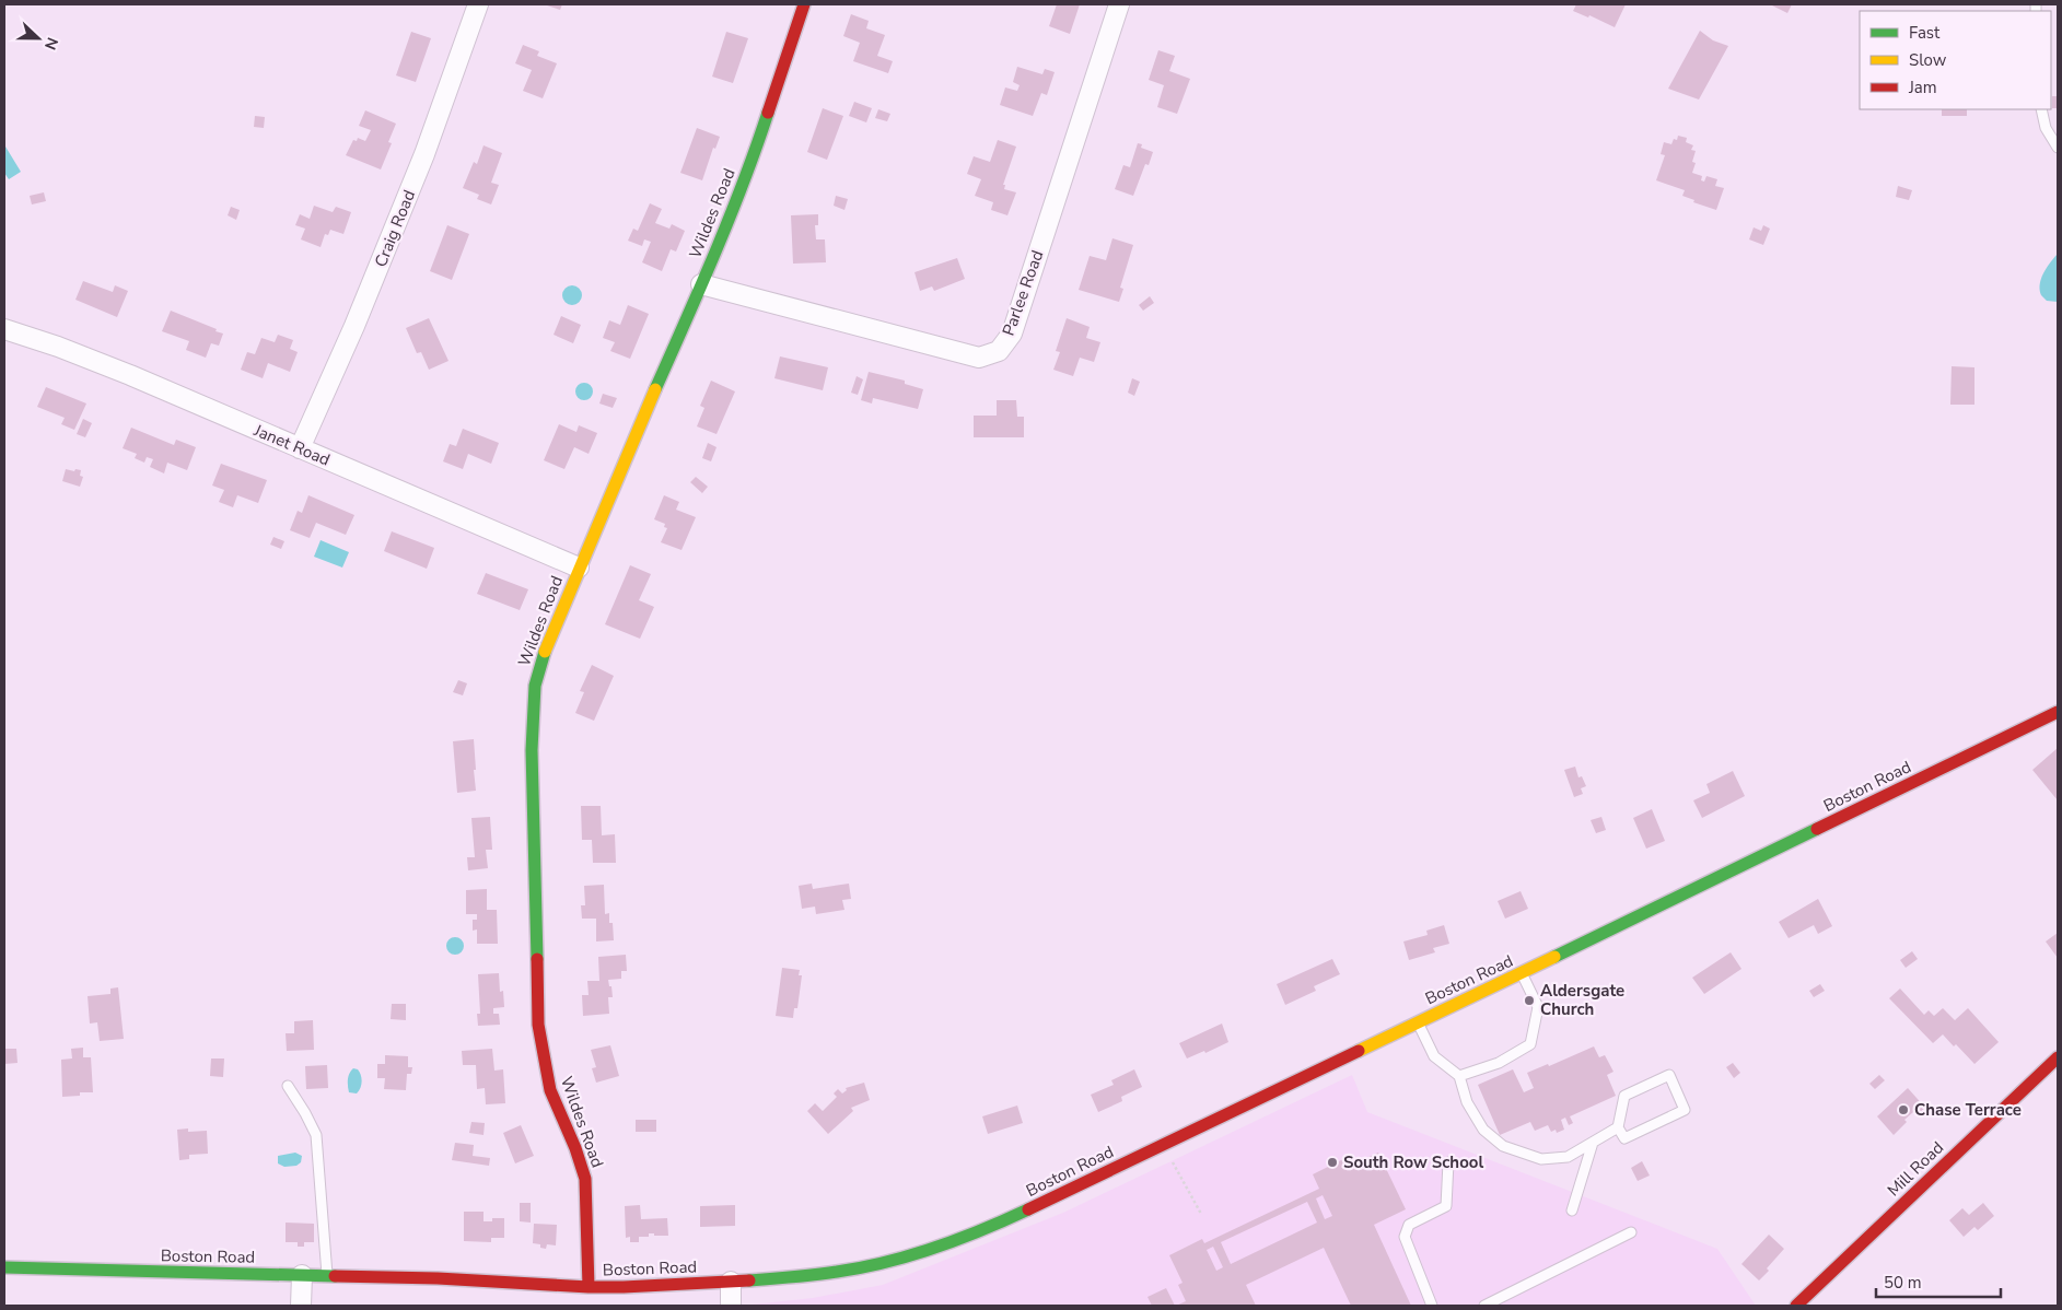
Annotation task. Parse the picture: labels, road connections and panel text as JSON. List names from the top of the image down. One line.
{"streets":{"main road":["Wildes Road","Boston Road","Mill Road"],"street":["Craig Road","Parlee Road","Janet Road"]},"crossings":[["Wildes Road","Parlee Road"],["Wildes Road","Janet Road"],["Wildes Road","Boston Road"],["Craig Road","Janet Road"]],"places":["Aldersgate Church","Chase Terrace","South Row School"],"legend":["Fast","Slow","Jam"],"scale_bar":"50 m","north":"right"}
